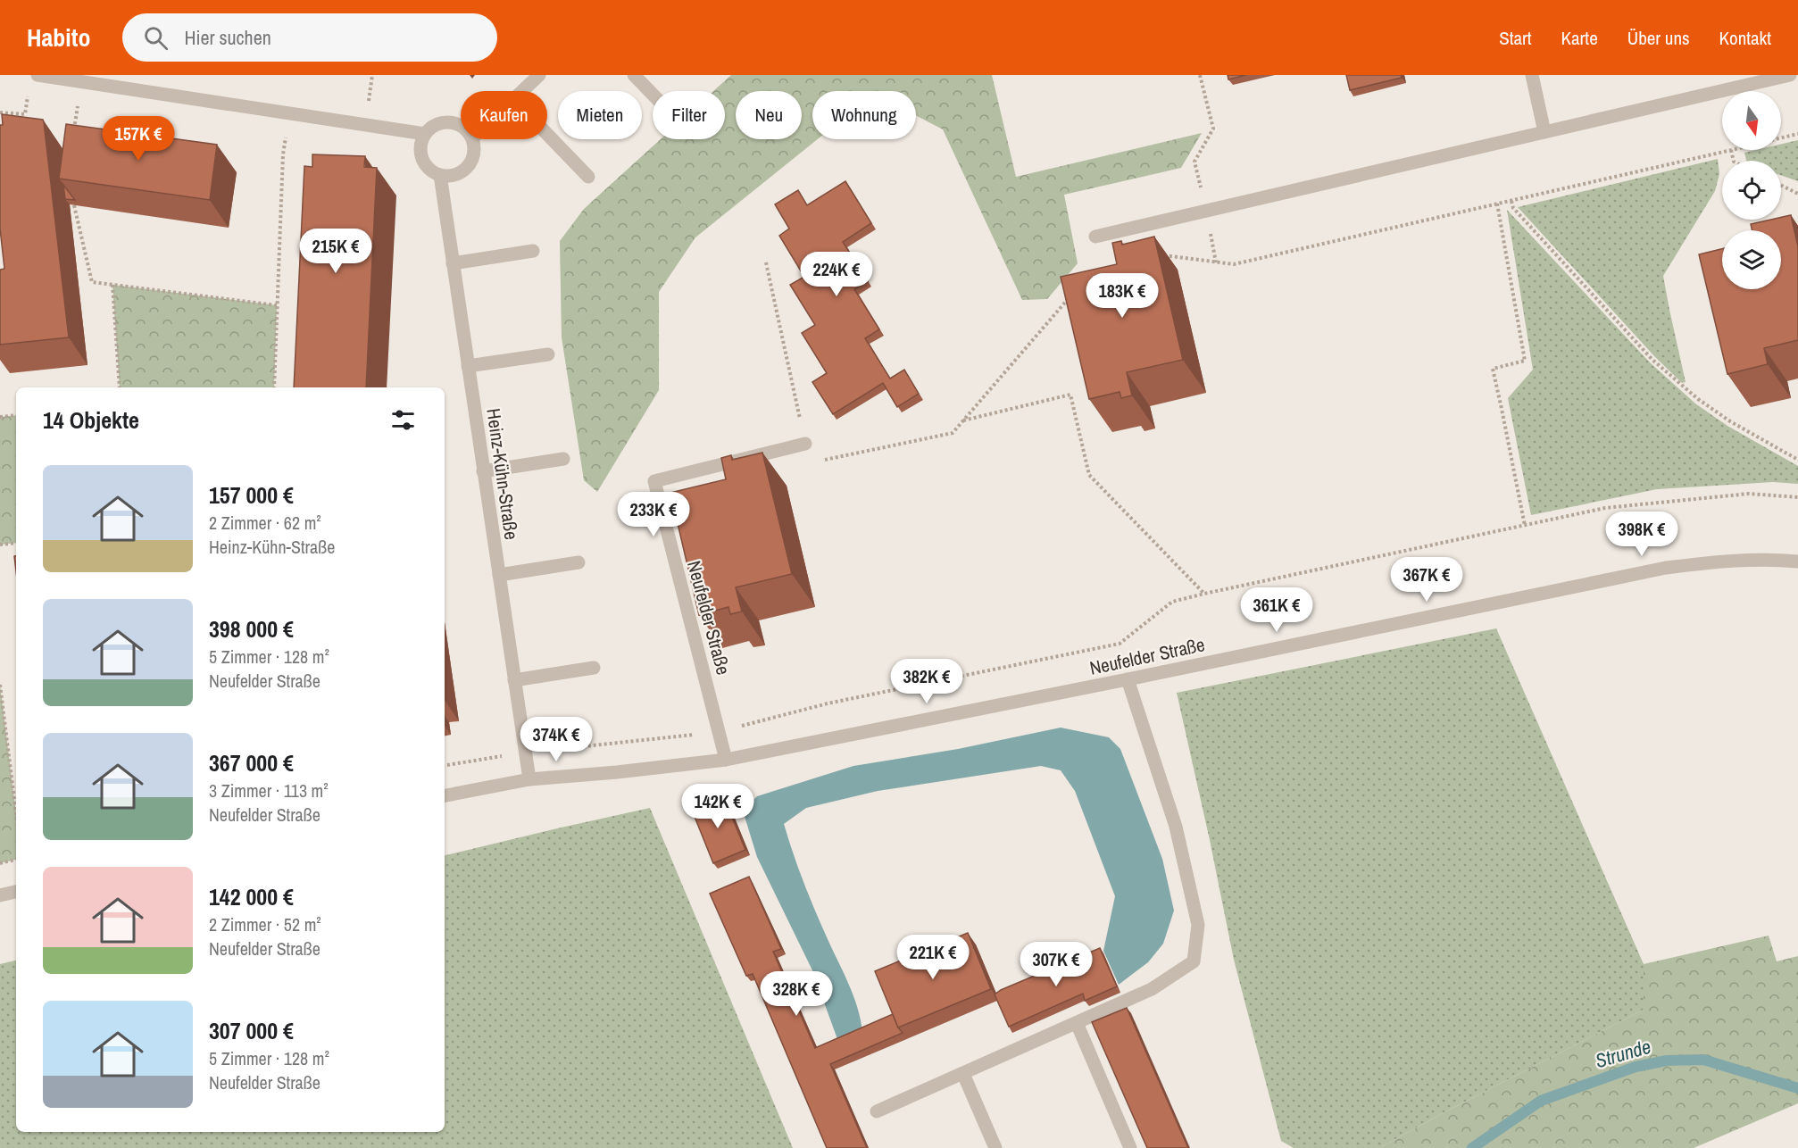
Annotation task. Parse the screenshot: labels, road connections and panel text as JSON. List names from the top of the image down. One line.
{"streets":{"street":["Heinz-Kühn-Straße","Neufelder Straße"]},"crossings":[["Heinz-Kühn-Straße","Neufelder Straße"]],"water":["Strunde"],"north":"bottom","page":{"header":"Habito","search":"Hier suchen","nav":["Start","Karte","Über uns","Kontakt"],"chip":["Kaufen","Mieten","Filter","Neu","Wohnung"],"price":["157K €","215K €","224K €","183K €","233K €","398K €","367K €","361K €","382K €","374K €","142K €","221K €","307K €","328K €"],"heading":"14 Objekte","list":[{"name":"157 000 €","note":"2 Zimmer · 62 m² · Heinz-Kühn-Straße"},{"name":"398 000 €","note":"5 Zimmer · 128 m² · Neufelder Straße"},{"name":"367 000 €","note":"3 Zimmer · 113 m² · Neufelder Straße"},{"name":"142 000 €","note":"2 Zimmer · 52 m² · Neufelder Straße"},{"name":"307 000 €","note":"5 Zimmer · 128 m² · Neufelder Straße"}]}}
